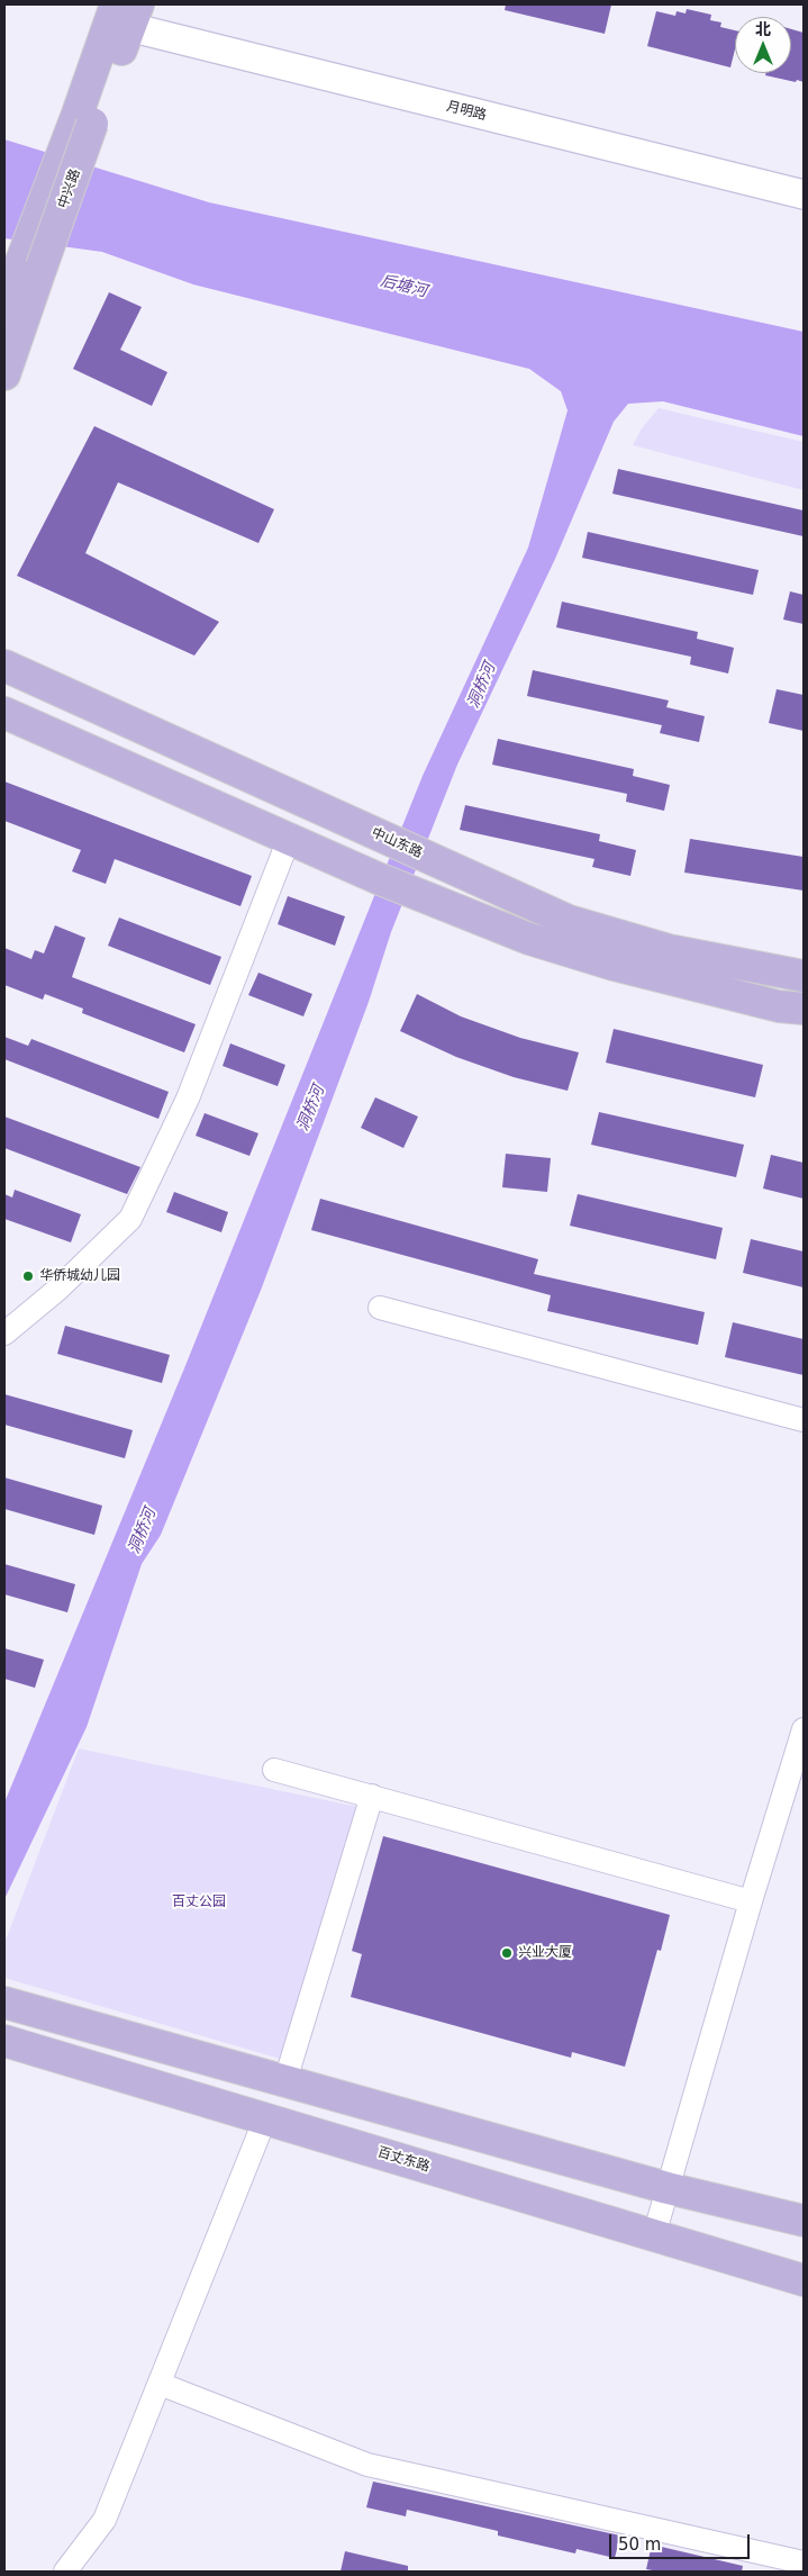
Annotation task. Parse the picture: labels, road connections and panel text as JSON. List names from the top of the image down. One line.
{"streets":{"main road":["中兴路","中山东路","百丈东路"],"street":["月明路"]},"crossings":[["月明路","中兴路"]],"water":["后塘河","洞桥河"],"parks":["百丈公园"],"places":["华侨城幼儿园","兴业大厦"],"scale_bar":"50 m","north":"top"}
